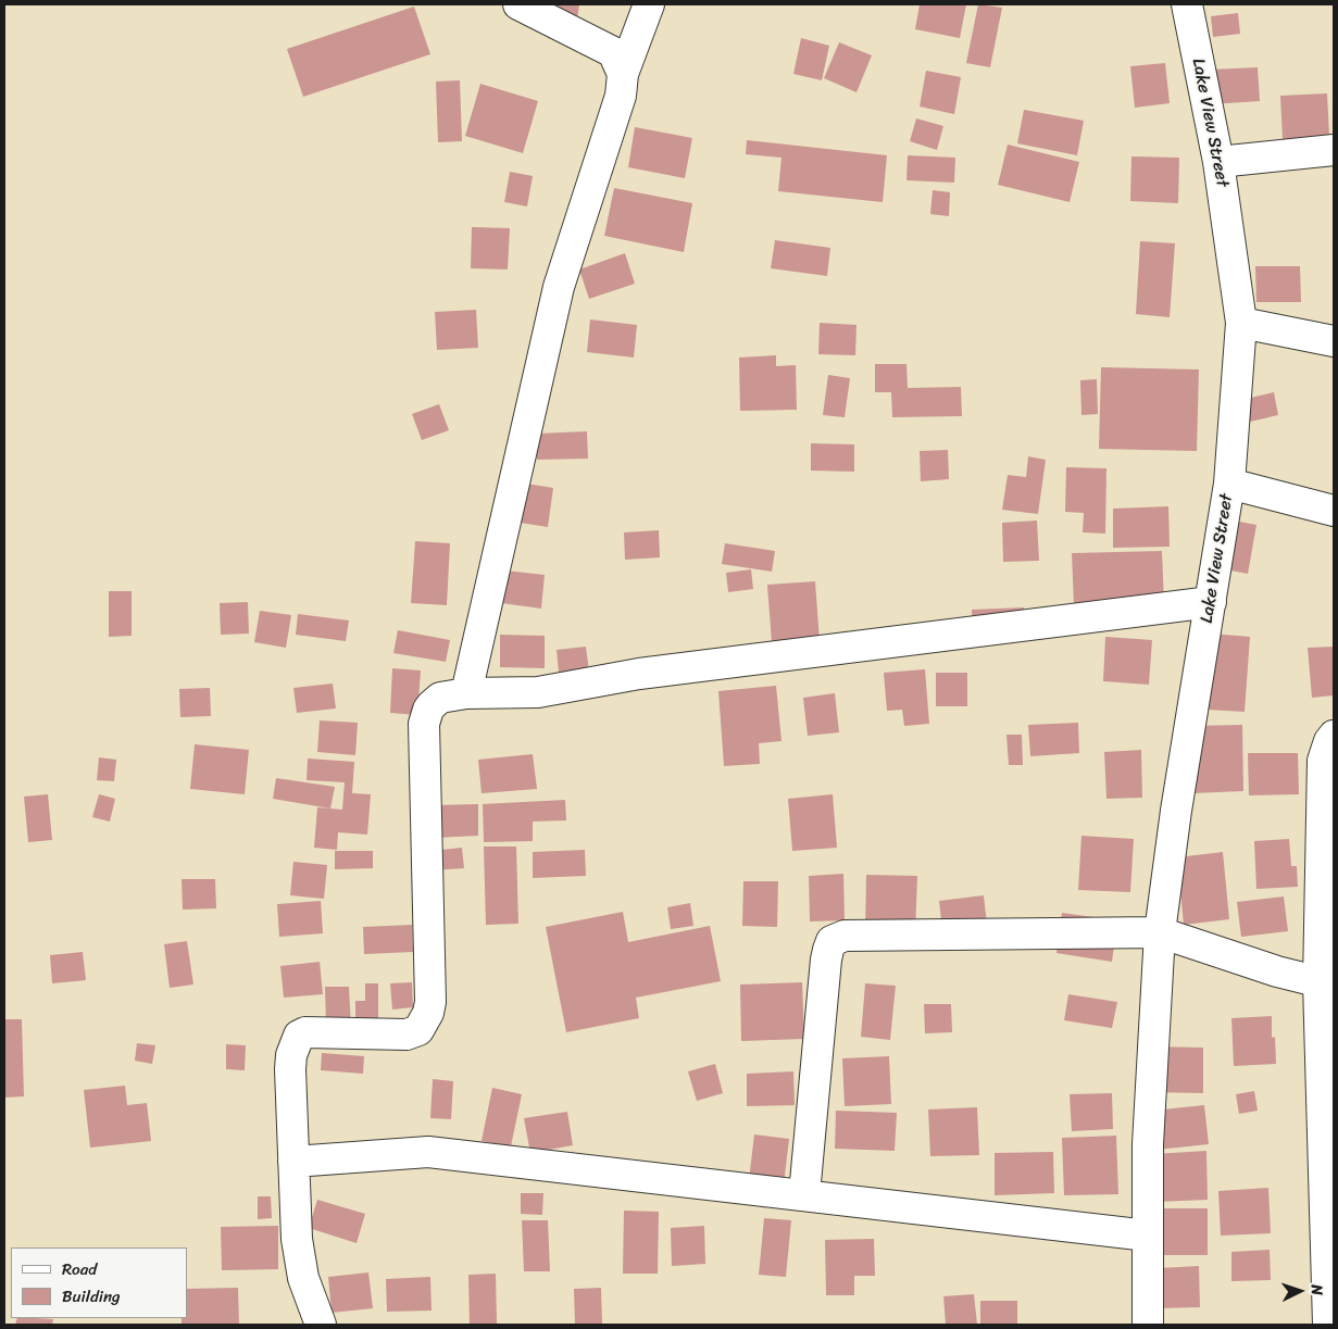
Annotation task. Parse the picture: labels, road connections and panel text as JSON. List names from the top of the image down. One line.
{"streets":{"street":["Lake View Street"]},"legend":["Road","Building"],"north":"right"}
